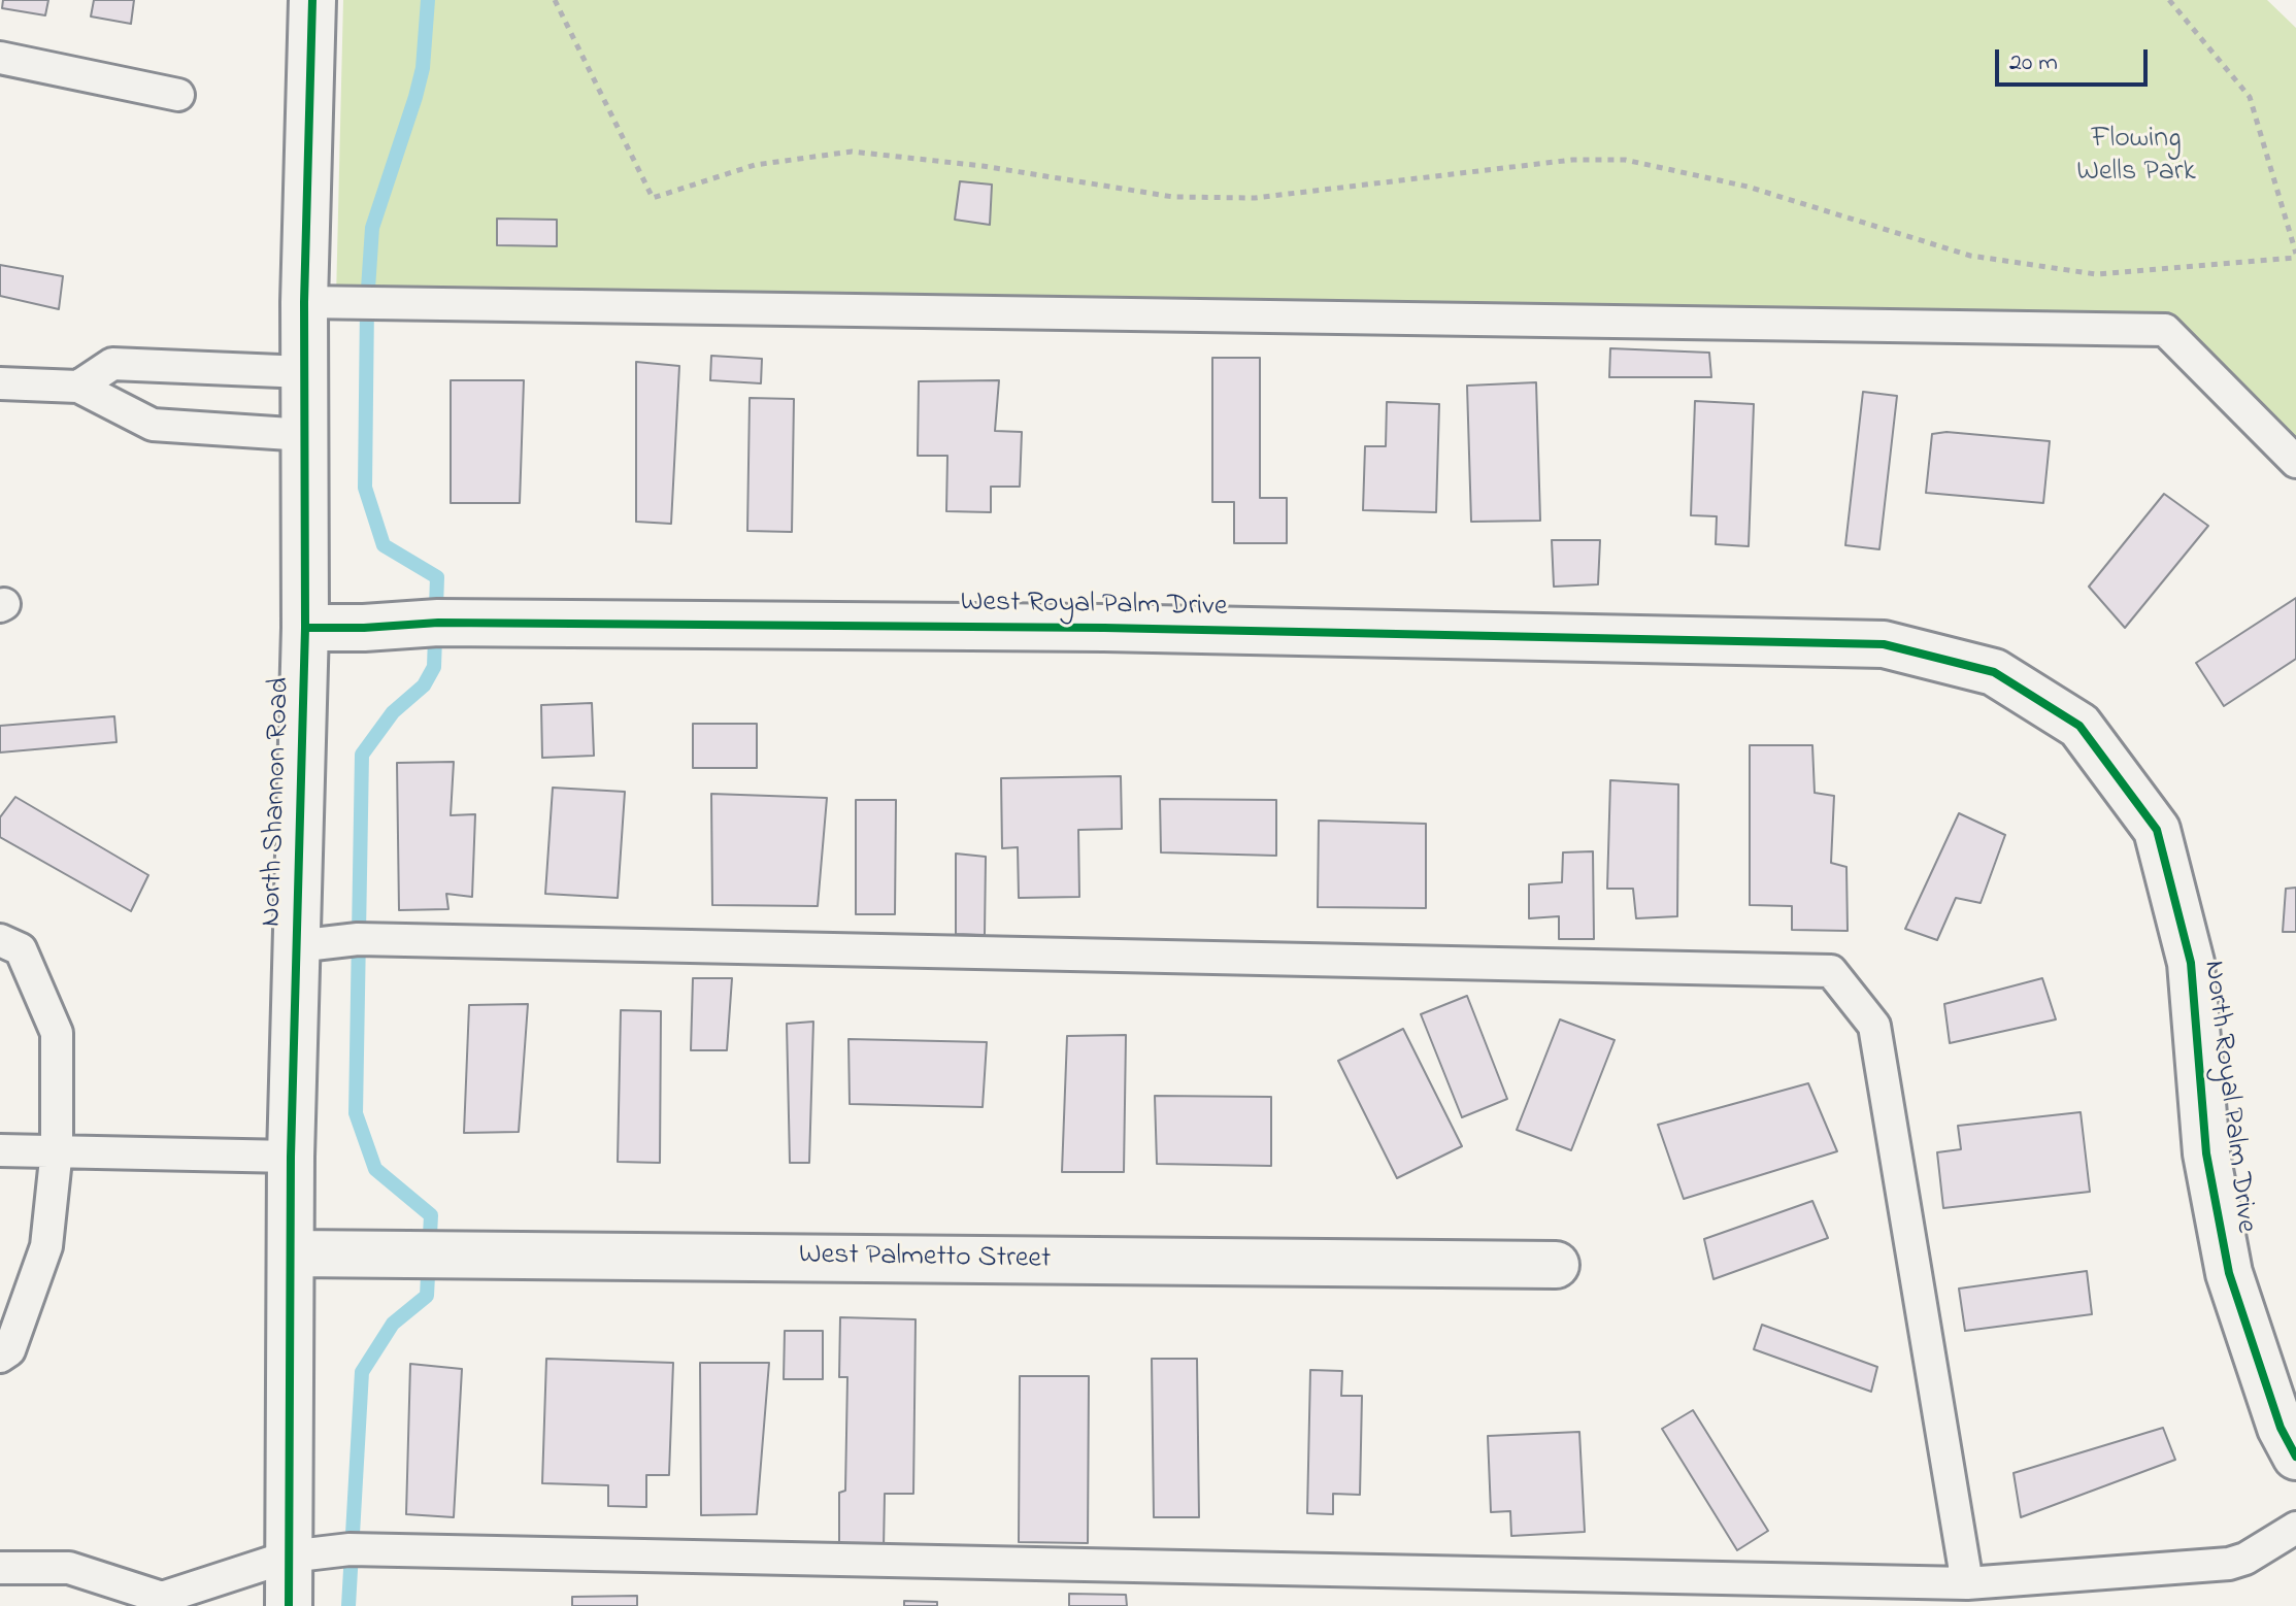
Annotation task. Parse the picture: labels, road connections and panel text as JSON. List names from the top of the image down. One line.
{"streets":{"street":["West Royal Palm Drive","North Shannon Road","North Royal Palm Drive","West Palmetto Street"]},"crossings":[["West Royal Palm Drive","North Shannon Road"],["West Royal Palm Drive","North Royal Palm Drive"],["North Shannon Road","West Palmetto Street"]],"parks":["Flowing Wells Park"],"scale_bar":"20 m"}
